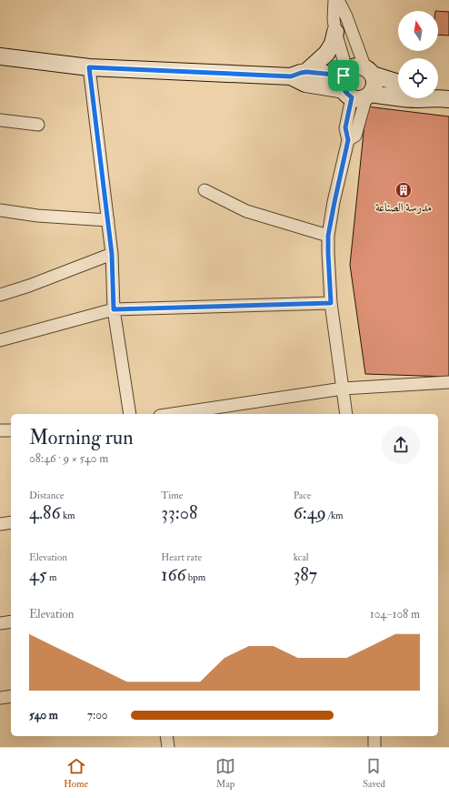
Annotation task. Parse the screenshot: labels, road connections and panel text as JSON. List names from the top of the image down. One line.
{"places":{"building":["مدرسة الصناعة"]},"north":"top","page":{"heading":["Morning run","08:46 · 9 × 540 m"],"stats":[["Distance","4.86 km"],["Time","33:08"],["Pace","6:49 /km"],["Elevation","45 m"],["Heart rate","166 bpm"],["kcal","387"]],"chart":["Elevation","104–108 m"],"list":[{"name":"540 m","note":"7:00"}],"tabs":["Home","Map","Saved"]}}
